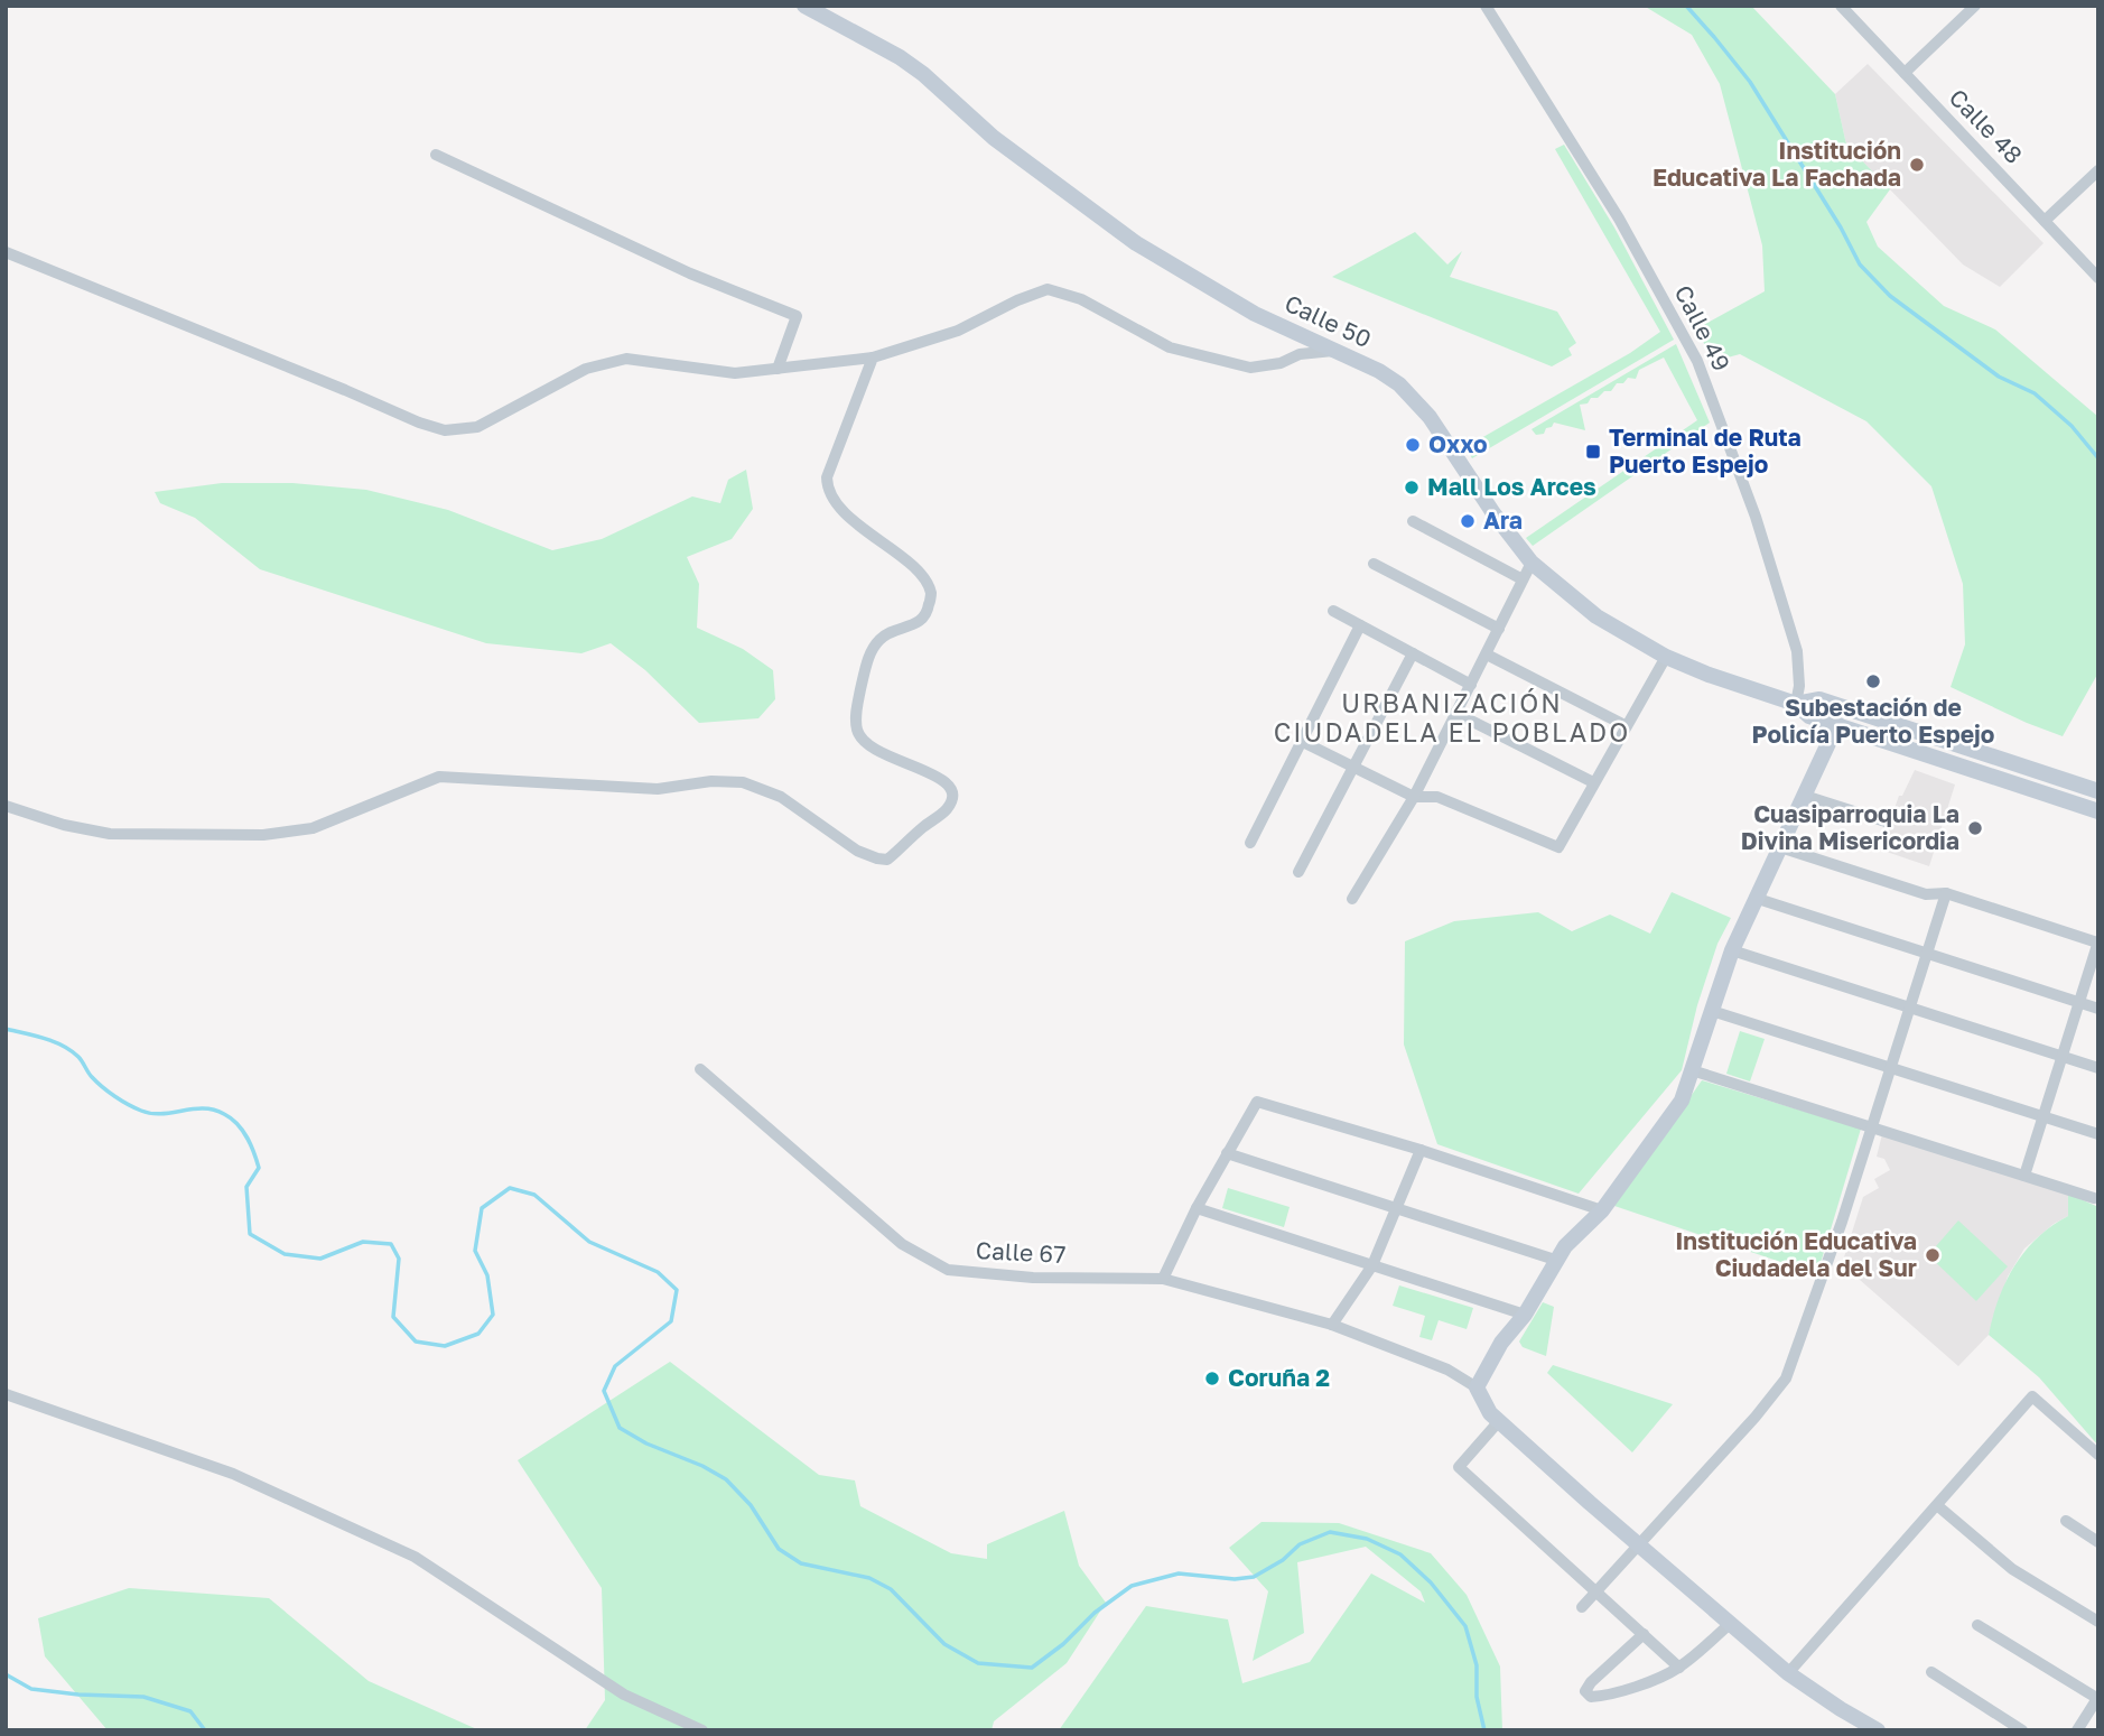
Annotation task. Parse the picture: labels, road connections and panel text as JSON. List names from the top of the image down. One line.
{"streets":{"main road":["Calle 50"],"street":["Calle 48","Calle 49","Calle 67"]},"crossings":[["Calle 50","Calle 49"]],"districts":["URBANIZACIÓN CIUDADELA EL POBLADO"],"places":{"other":["Institución Educativa La Fachada","Oxxo","Mall Los Arces","Ara","Subestación de Policía Puerto Espejo","Cuasiparroquia La Divina Misericordia","Institución Educativa Ciudadela del Sur","Coruña 2"],"transit":["Terminal de Ruta Puerto Espejo"]}}
